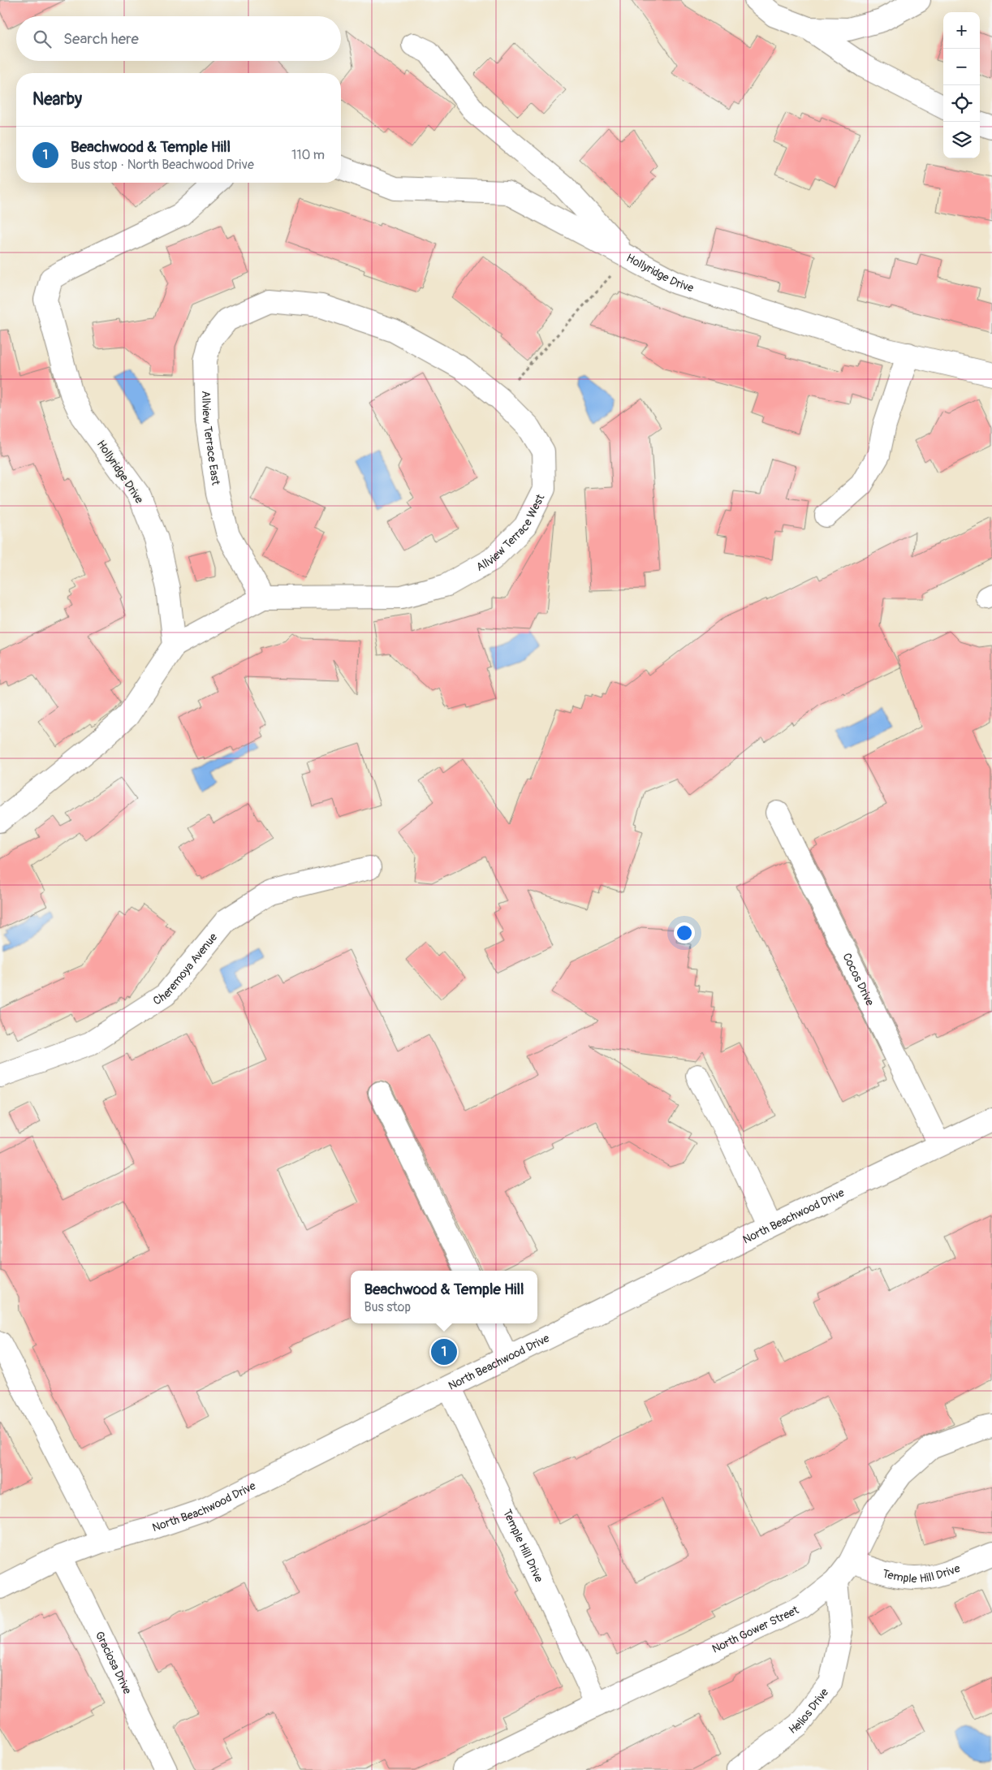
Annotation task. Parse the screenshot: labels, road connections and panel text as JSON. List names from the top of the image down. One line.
{"streets":{"street":["Hollyridge Drive","Allview Terrace East","Allview Terrace West","Cheremoya Avenue","Cocos Drive","North Beachwood Drive","Temple Hill Drive","North Gower Street","Graciosa Drive","Helios Drive"]},"crossings":[["Hollyridge Drive","Allview Terrace West"],["Allview Terrace East","Allview Terrace West"],["Cocos Drive","North Beachwood Drive"],["North Beachwood Drive","Temple Hill Drive"],["North Beachwood Drive","Graciosa Drive"],["Temple Hill Drive","North Gower Street"],["North Gower Street","Helios Drive"]],"page":{"map_buttons":["+","−"],"search":"Search here","heading":"Nearby","list":[{"mark":"1","name":"Beachwood & Temple Hill","note":"Bus stop · North Beachwood Drive","value":"110 m"}],"popup":["Beachwood & Temple Hill","Bus stop"],"pins":"1"}}
